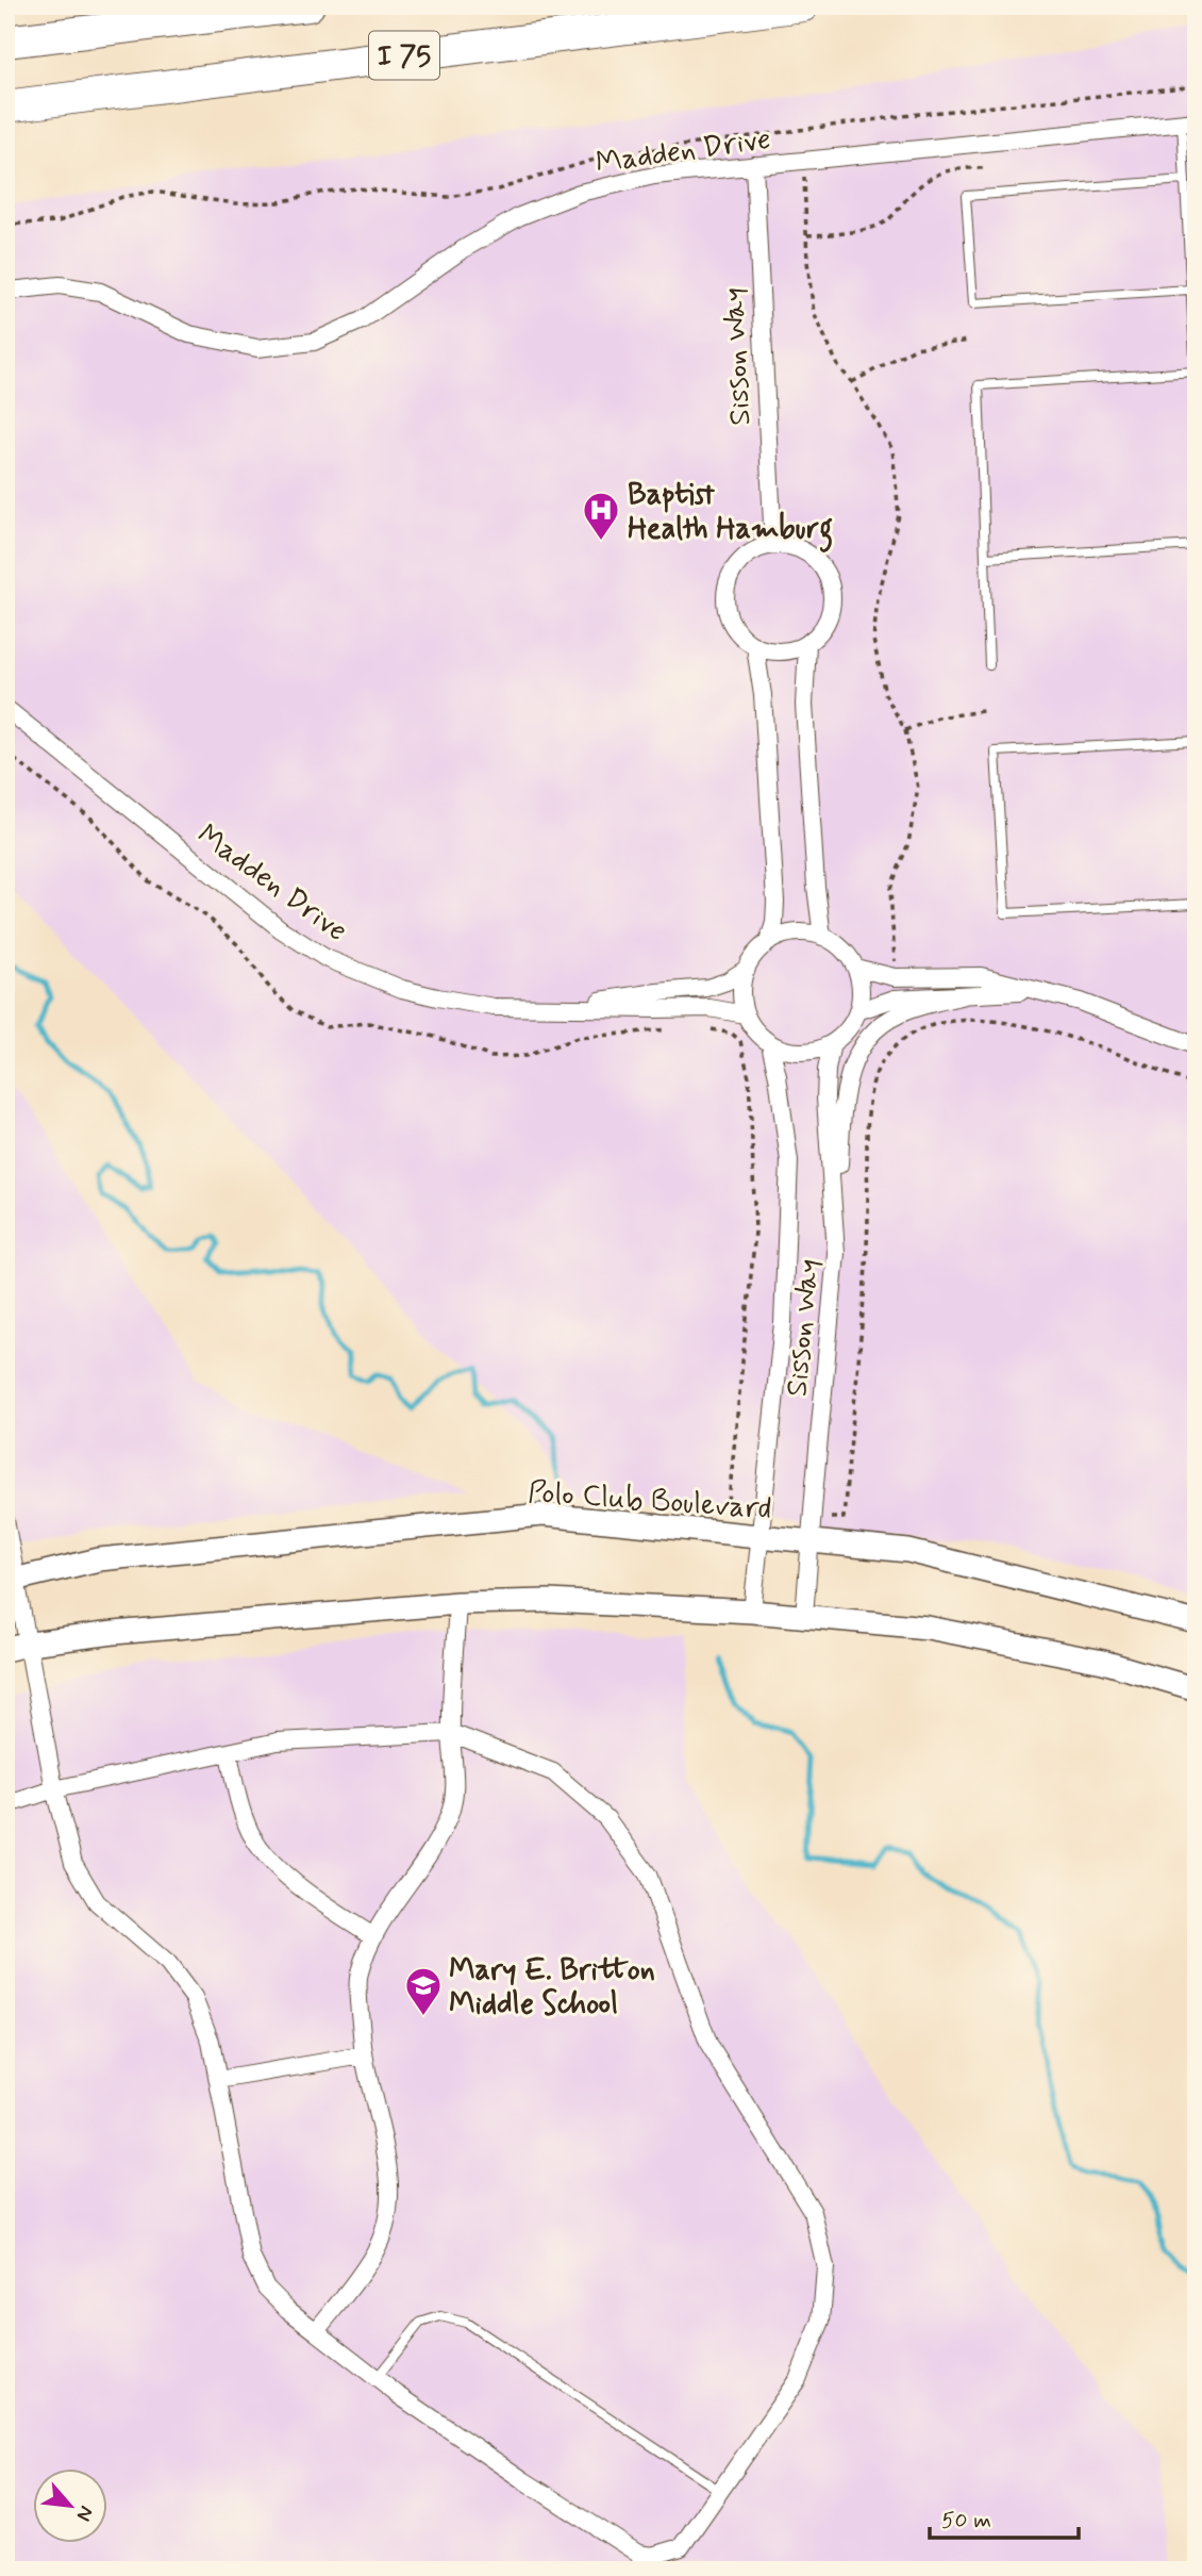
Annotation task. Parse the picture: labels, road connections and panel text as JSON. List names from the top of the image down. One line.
{"streets":{"highway":["I 75"],"street":["Madden Drive","Sisson Way","Polo Club Boulevard"]},"crossings":[["Madden Drive","Sisson Way"],["Sisson Way","Polo Club Boulevard"]],"places":{"hospital":["Baptist Health Hamburg"],"school or university":["Mary E. Britton Middle School"]},"scale_bar":"50 m","north":"bottom right"}
